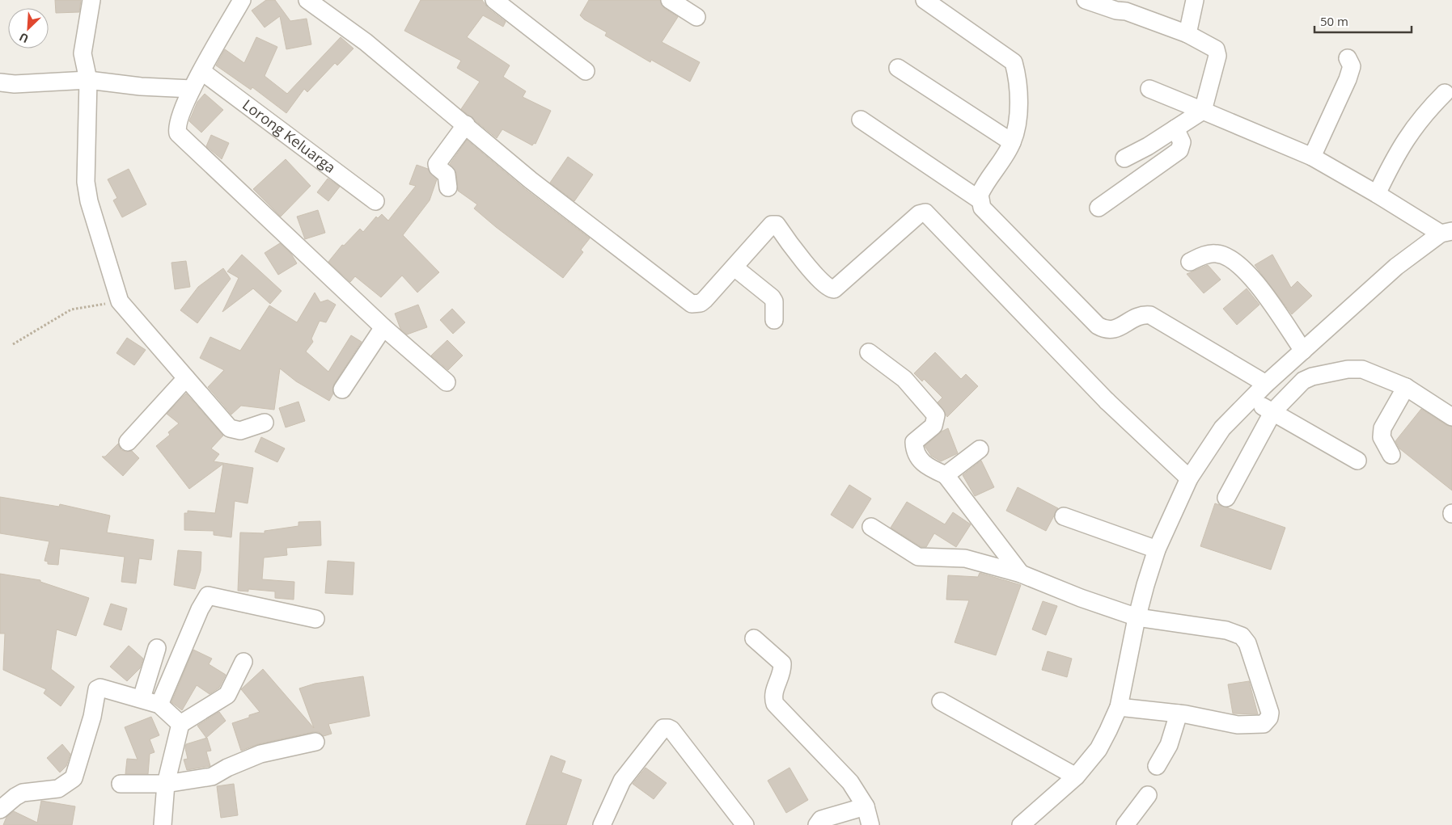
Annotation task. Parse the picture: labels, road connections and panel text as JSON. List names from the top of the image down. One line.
{"streets":{"street":["Lorong Keluarga"]},"scale_bar":"50 m","north":"bottom left"}
